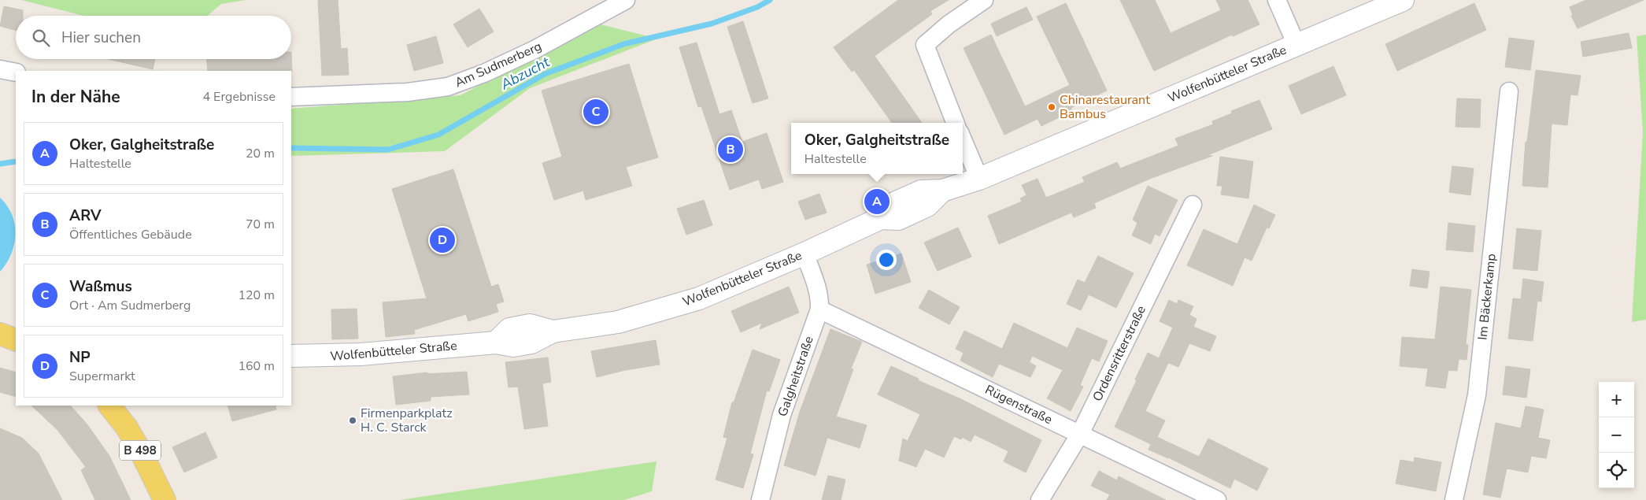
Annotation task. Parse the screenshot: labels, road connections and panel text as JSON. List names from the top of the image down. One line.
{"streets":{"main road":["Wolfenbütteler Straße","B 498"],"street":["Am Sudmerberg","Im Bäckerkamp","Ordensritterstraße","Galgheitstraße","Rügenstraße"]},"crossings":[["Wolfenbütteler Straße","Galgheitstraße"],["Ordensritterstraße","Rügenstraße"],["Galgheitstraße","Rügenstraße"]],"water":["Abzucht"],"places":["Chinarestaurant Bambus","Firmenparkplatz H. C. Starck"],"page":{"search":"Hier suchen","heading":["In der Nähe","4 Ergebnisse"],"pins":["C","B","A","D"],"list":[{"mark":"A","name":"Oker, Galgheitstraße","note":"Haltestelle","value":"20 m"},{"mark":"B","name":"ARV","note":"Öffentliches Gebäude","value":"70 m"},{"mark":"C","name":"Waßmus","note":"Ort · Am Sudmerberg","value":"120 m"},{"mark":"D","name":"NP","note":"Supermarkt","value":"160 m"}],"popup":["Oker, Galgheitstraße","Haltestelle"],"map_buttons":["+","−"]}}
